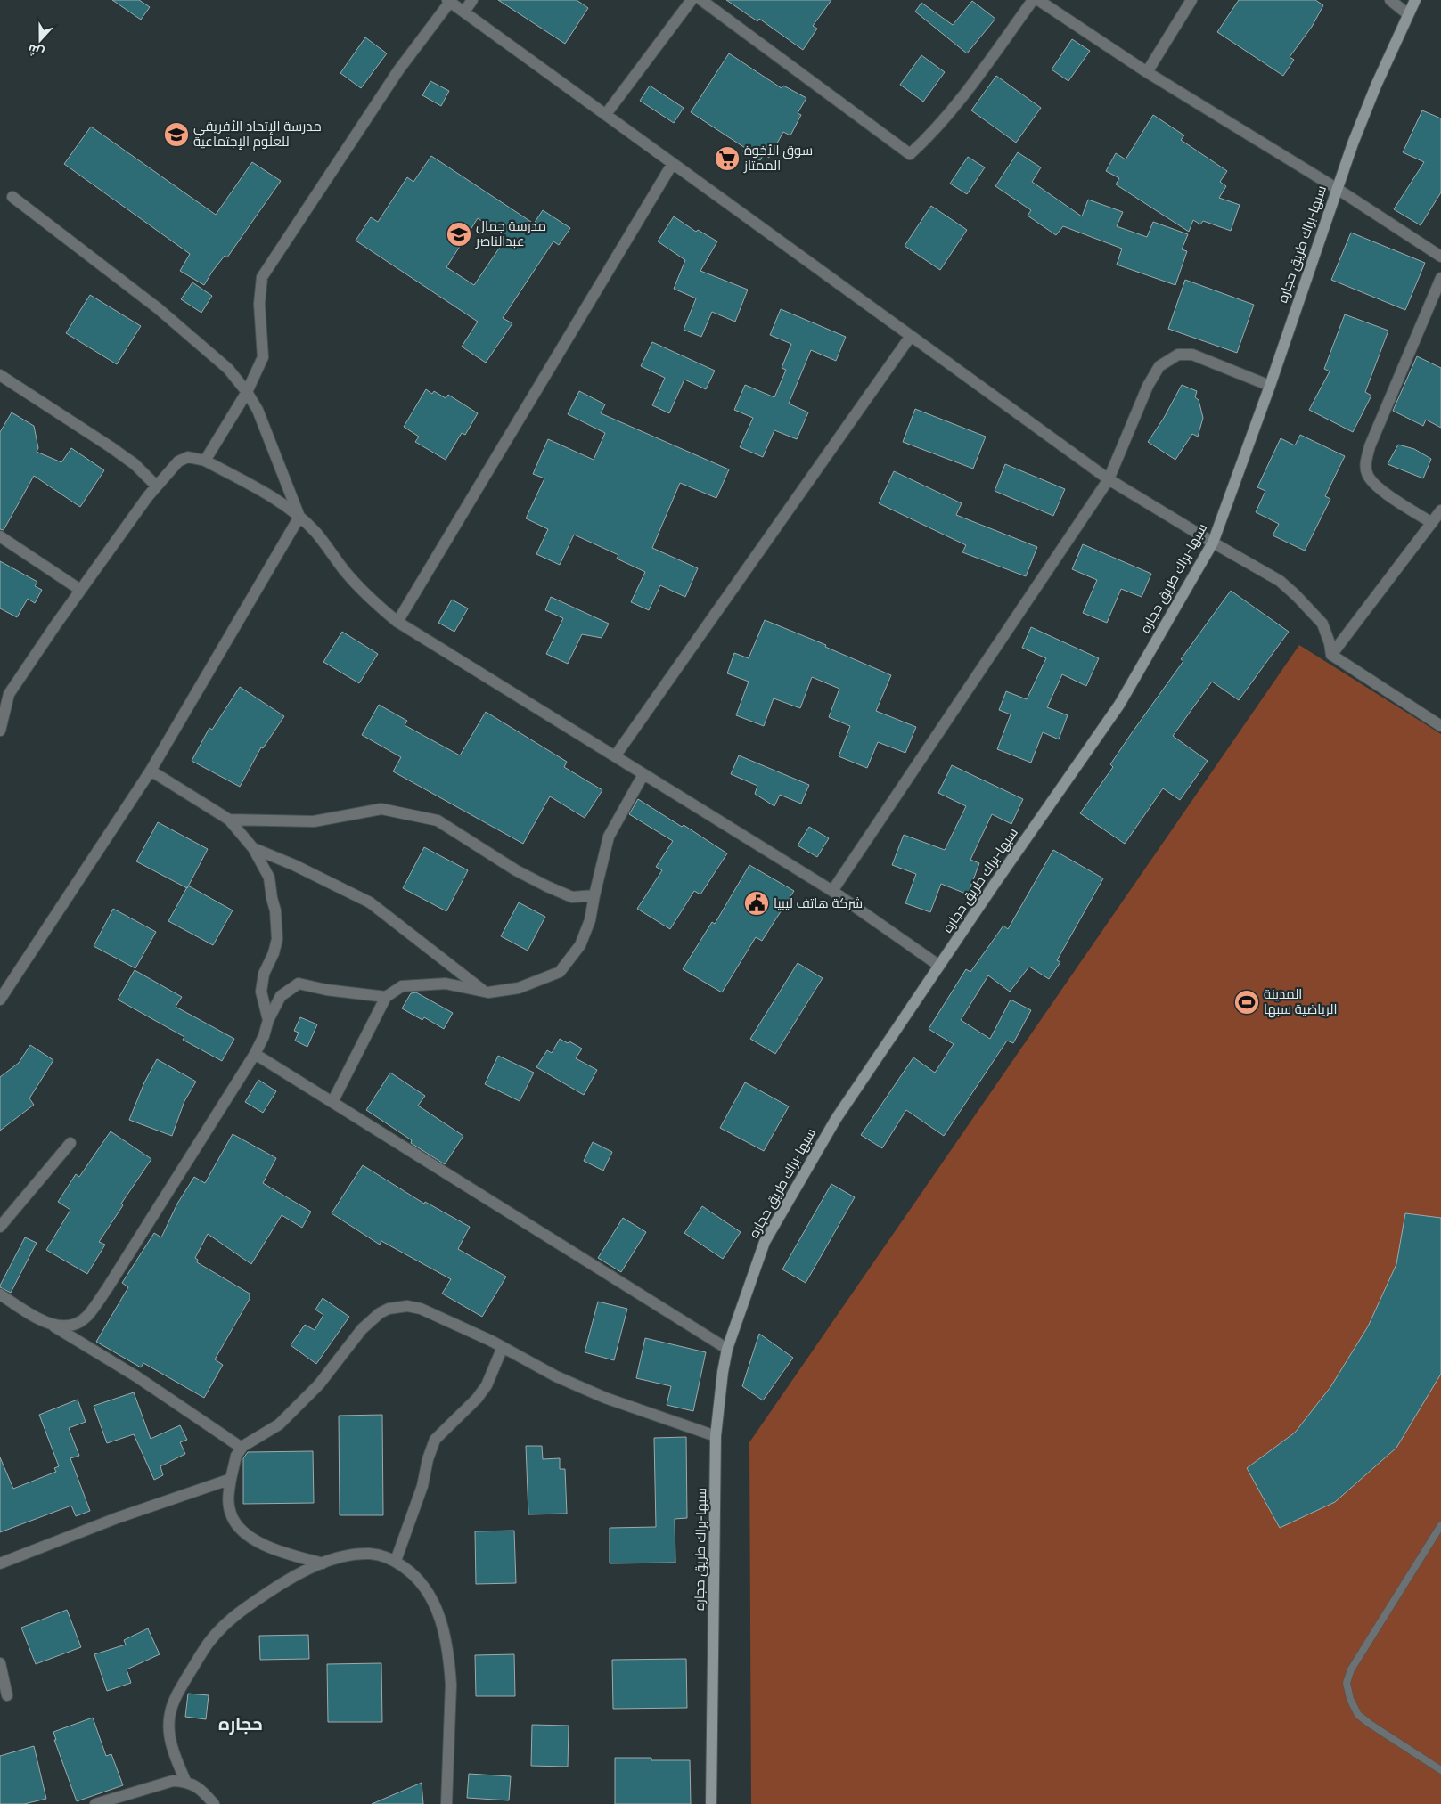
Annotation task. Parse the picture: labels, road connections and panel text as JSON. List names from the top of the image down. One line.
{"streets":{"main road":["سبها-براك طريق حجاره"]},"districts":["حجاره"],"places":{"school or university":["مدرسة الإتحاد الأفريقي للعلوم الإجتماعية","مدرسة جمال عبدالناصر"],"supermarket":["سوق الأخوة الممتاز"],"public building":["شركة هاتف ليبيا"],"sports":["المدينة الرياضية سبها"]},"north":"bottom"}
